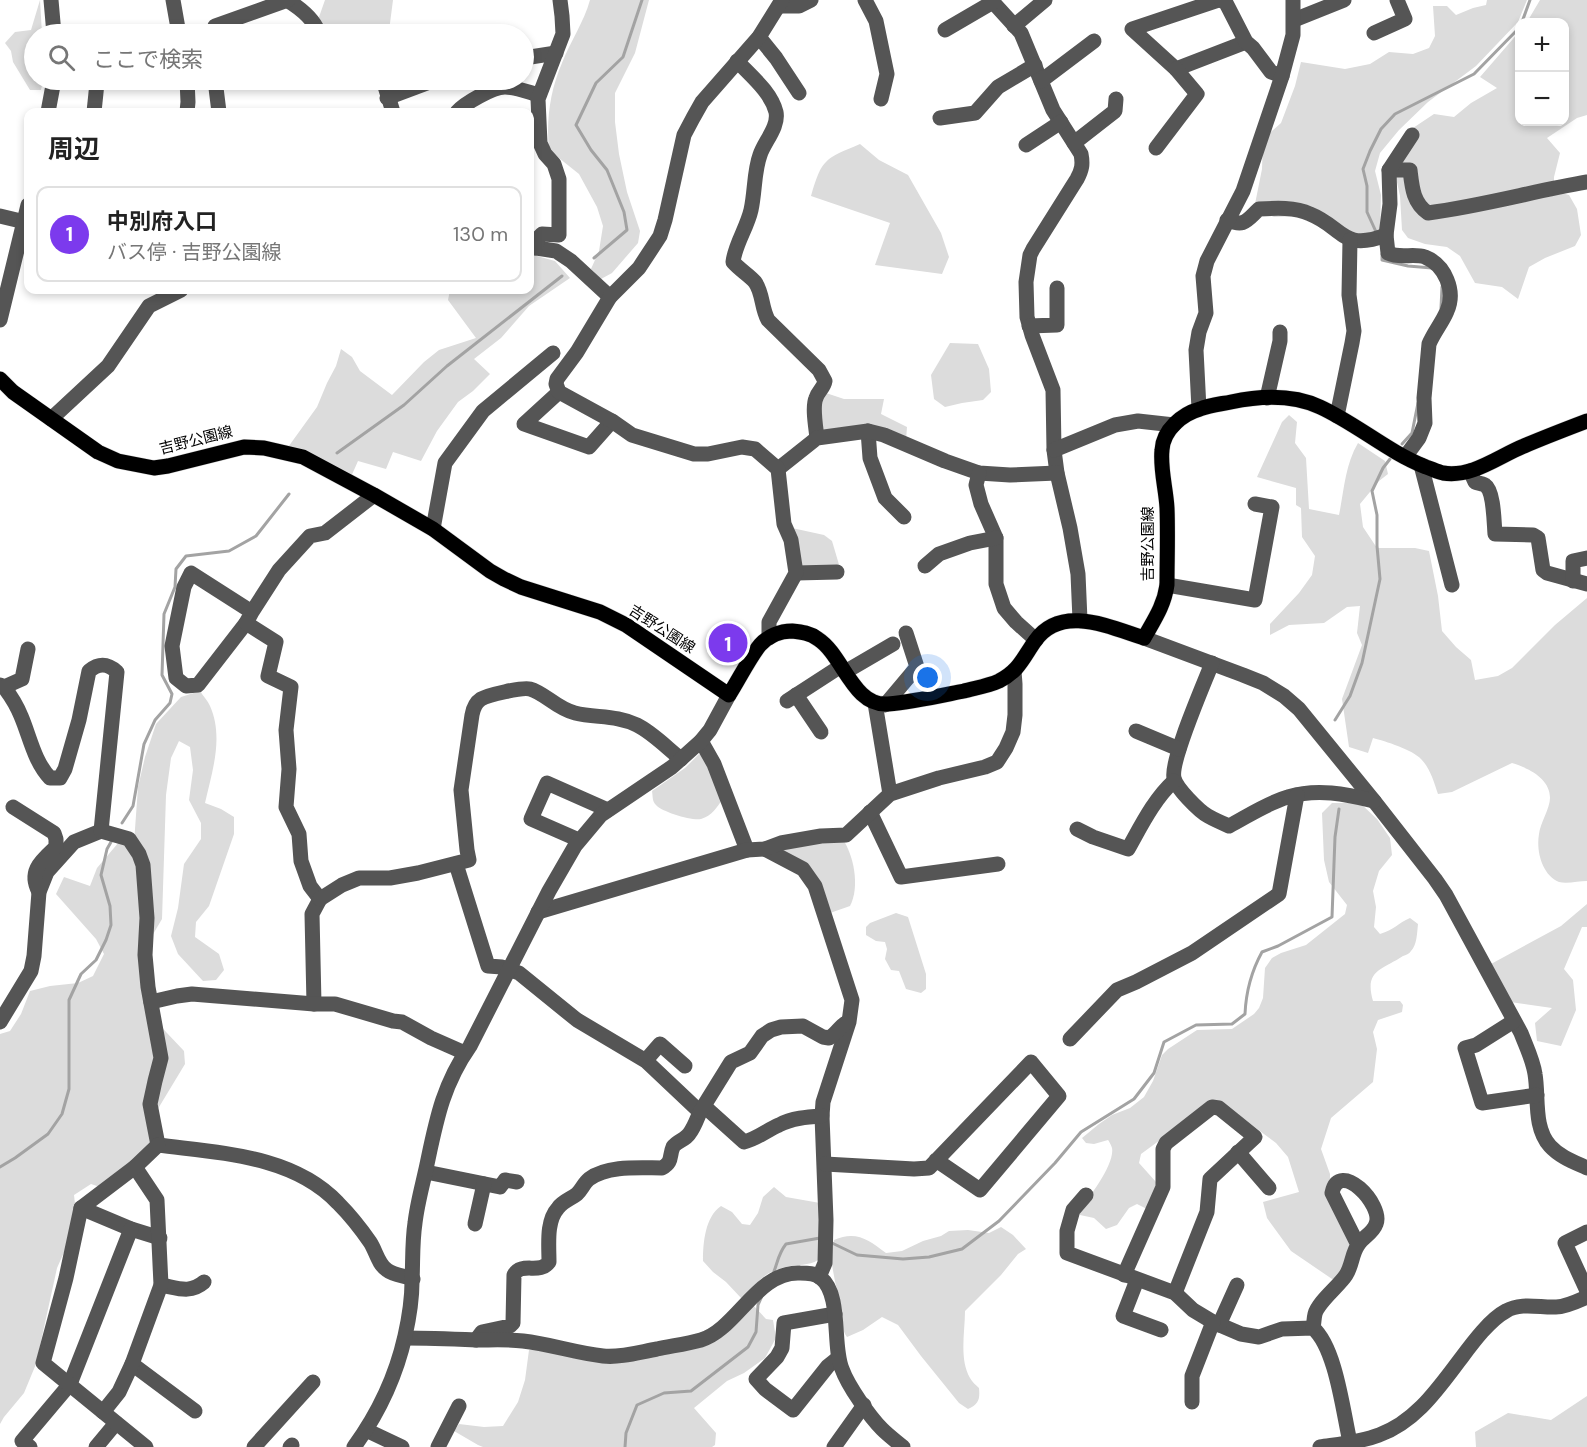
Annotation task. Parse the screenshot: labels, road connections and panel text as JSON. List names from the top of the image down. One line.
{"streets":{"main road":["吉野公園線"]},"page":{"map_buttons":["+","−"],"search":"ここで検索","heading":"周辺","list":[{"mark":"1","name":"中別府入口","note":"バス停 · 吉野公園線","value":"130 m"}],"pins":"1"}}
